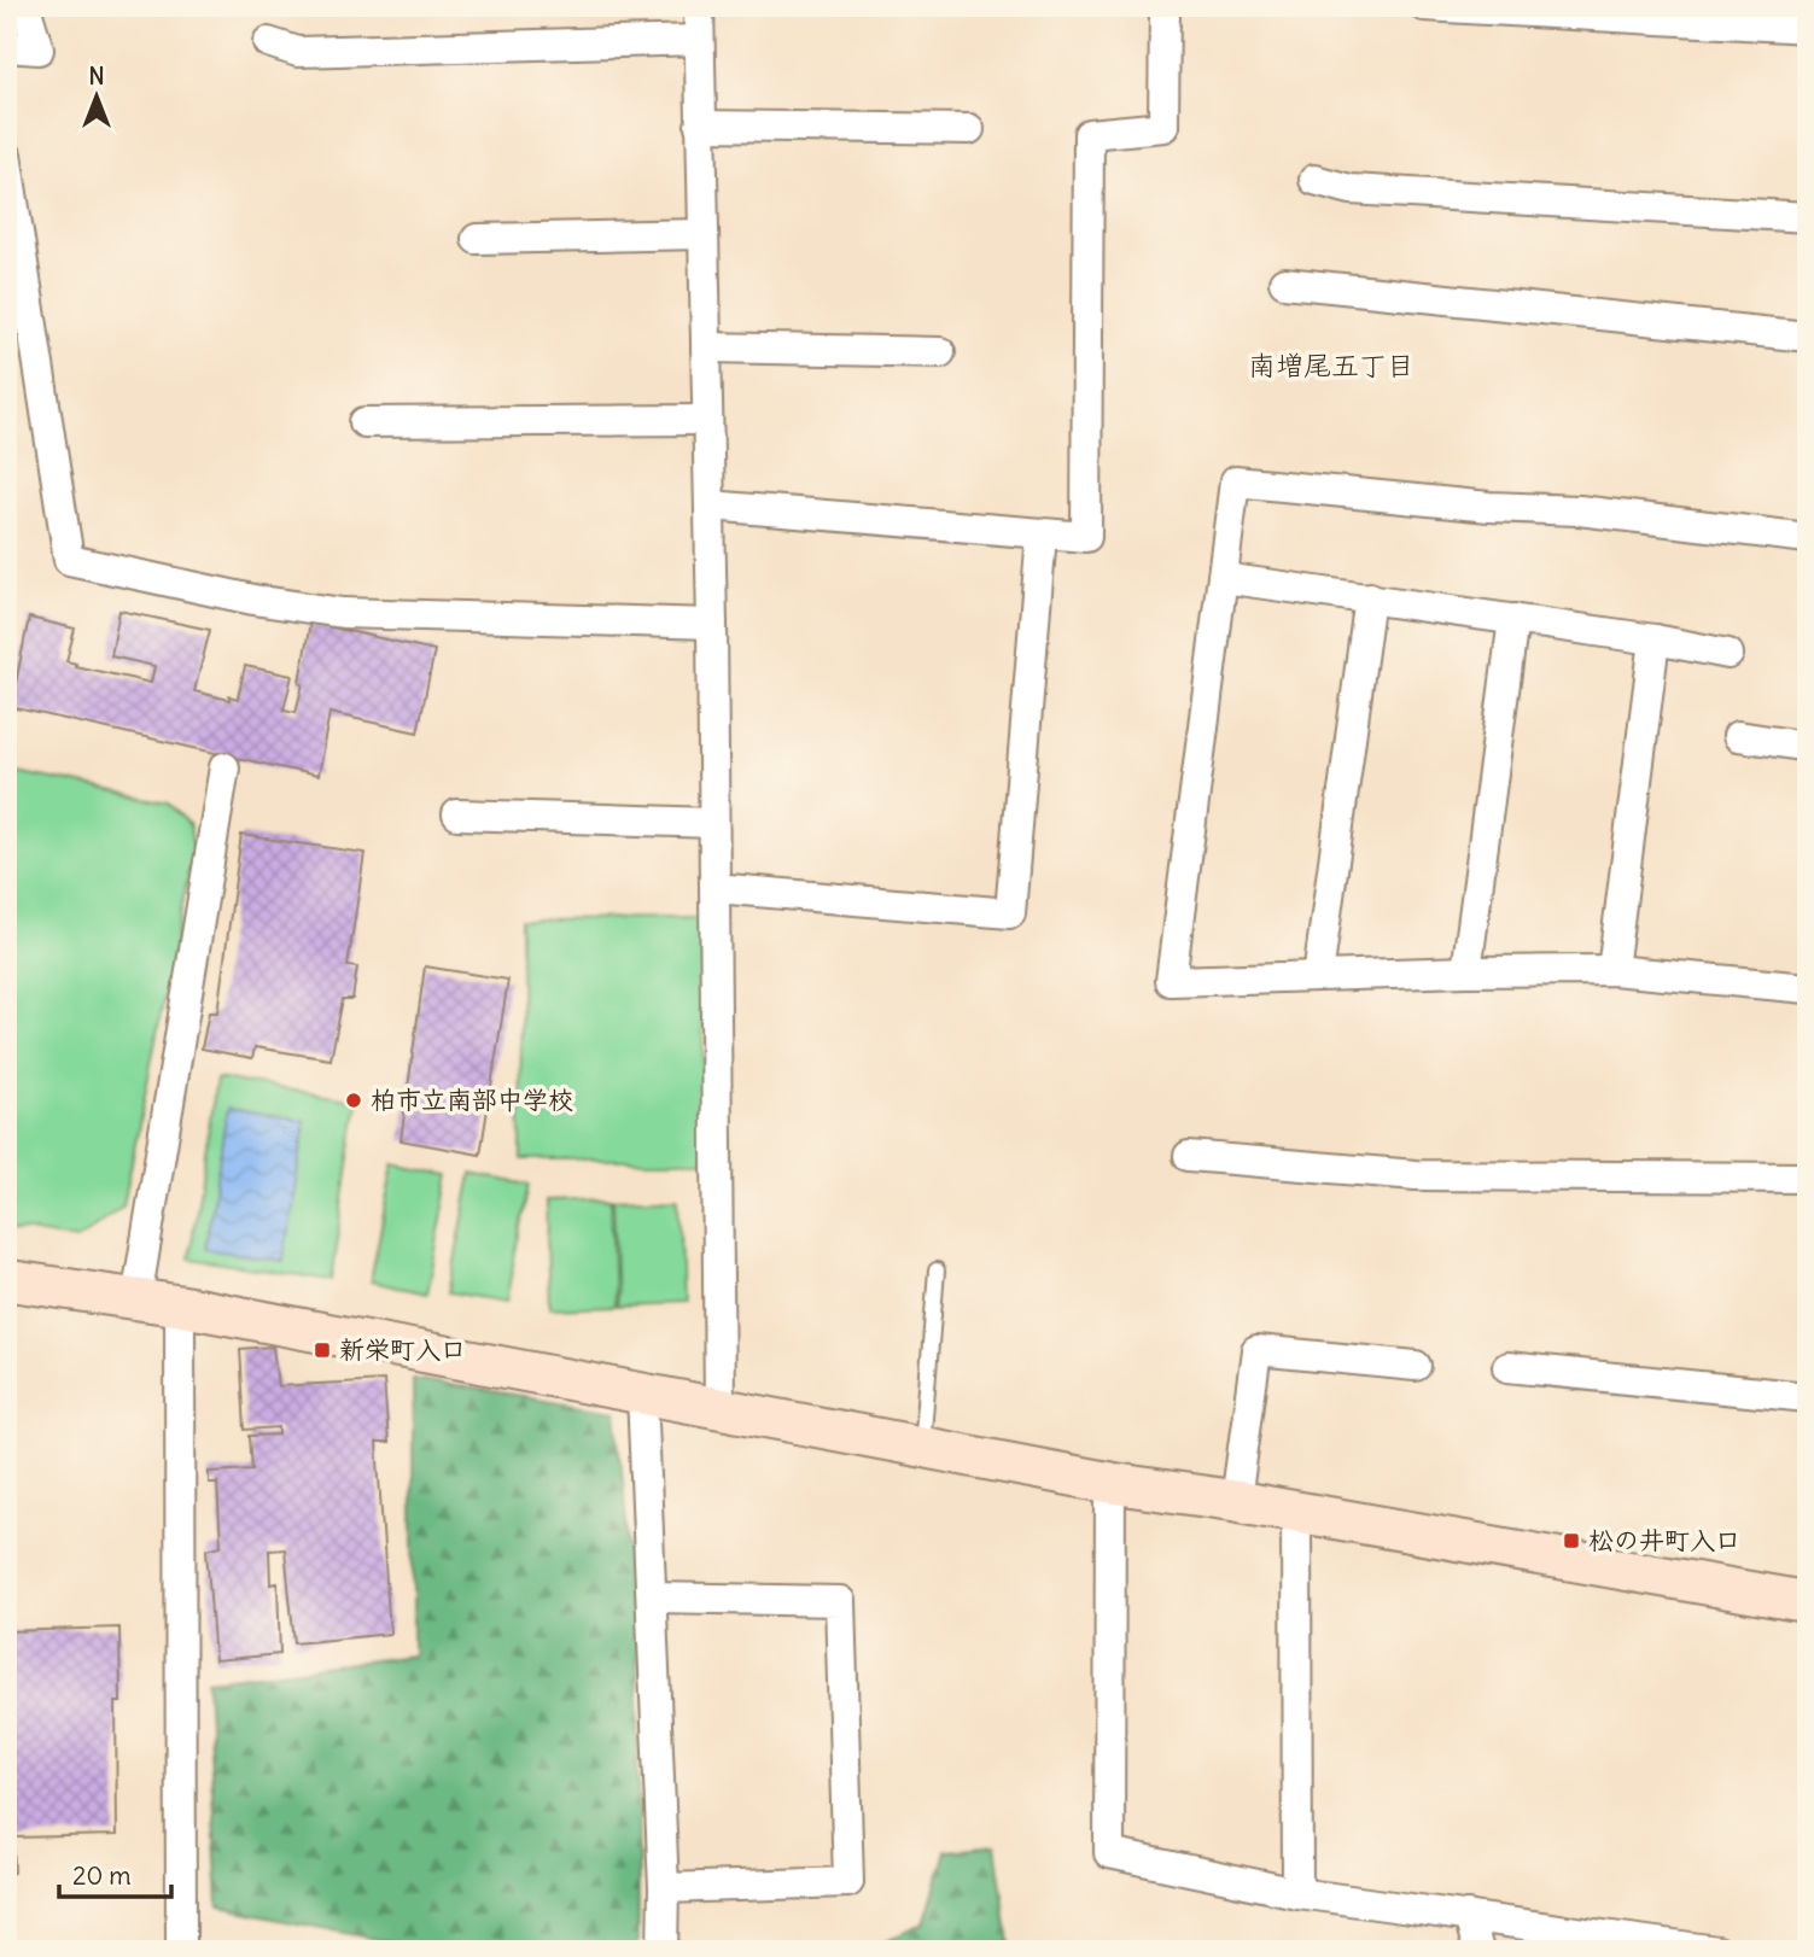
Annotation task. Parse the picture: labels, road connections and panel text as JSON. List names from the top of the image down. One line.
{"districts":["南増尾五丁目"],"places":{"other":["柏市立南部中学校"],"transit":["新栄町入口","松の井町入口"]},"scale_bar":"20 m","north":"top"}
